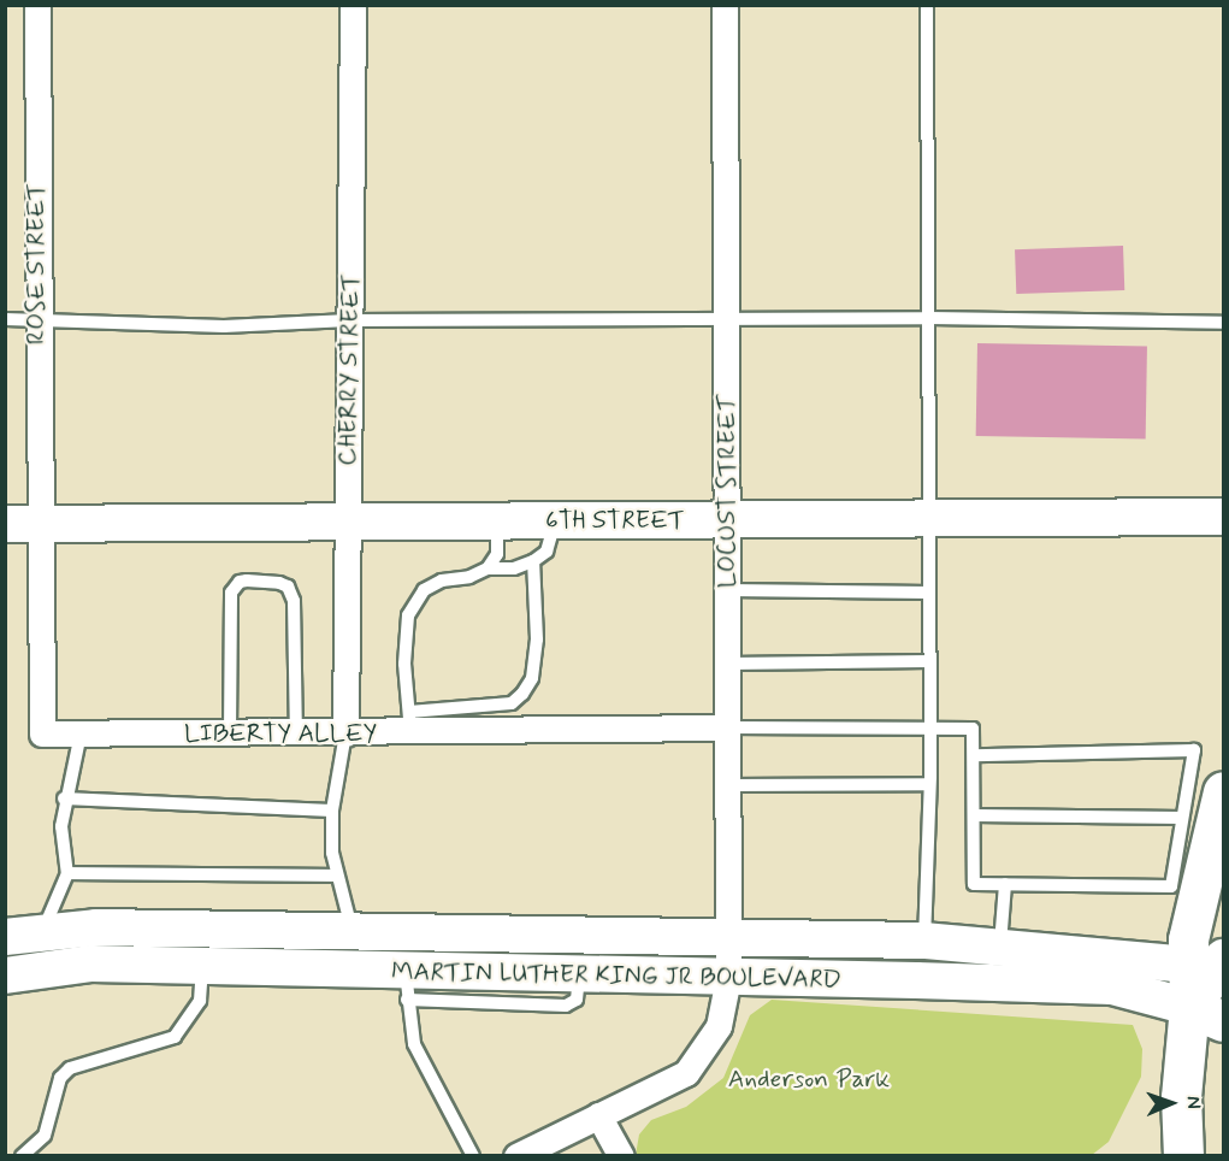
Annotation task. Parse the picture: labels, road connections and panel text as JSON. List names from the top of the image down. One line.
{"streets":{"main road":["6TH STREET","MARTIN LUTHER KING JR BOULEVARD"],"street":["ROSE STREET","CHERRY STREET","LOCUST STREET","LIBERTY ALLEY"]},"crossings":[["ROSE STREET","6TH STREET"],["ROSE STREET","LIBERTY ALLEY"],["CHERRY STREET","6TH STREET"],["CHERRY STREET","LIBERTY ALLEY"],["LOCUST STREET","6TH STREET"],["LOCUST STREET","LIBERTY ALLEY"],["LOCUST STREET","MARTIN LUTHER KING JR BOULEVARD"],["6TH STREET","LIBERTY ALLEY"]],"parks":["Anderson Park"],"north":"right"}
